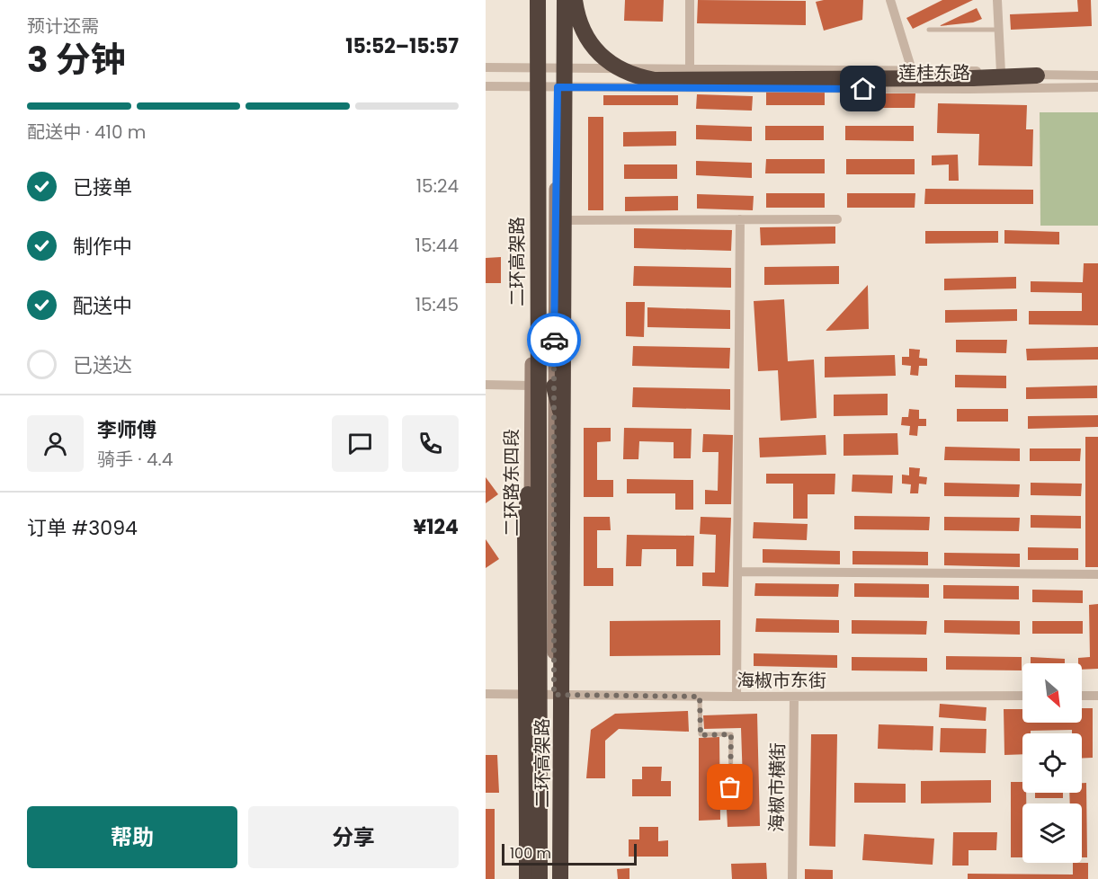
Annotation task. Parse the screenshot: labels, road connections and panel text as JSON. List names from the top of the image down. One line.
{"streets":{"highway":["二环高架路"],"main road":["二环路东四段"],"street":["莲桂东路","海椒市东街","海椒市横街"]},"crossings":[["莲桂东路","二环路东四段"],["二环高架路","二环路东四段"],["二环路东四段","海椒市东街"],["海椒市东街","海椒市横街"]],"scale_bar":"100 m","north":"bottom right","page":{"heading":["3 分钟","预计还需","15:52–15:57"],"panel":["李师傅","骑手 · 4.4","订单 #3094","¥124"],"bar":"配送中 · 410 m","list":[["已接单","15:24"],["制作中","15:44"],["配送中","15:45"],"已送达"],"buttons":["帮助","分享"],"scale":"100 m"}}
